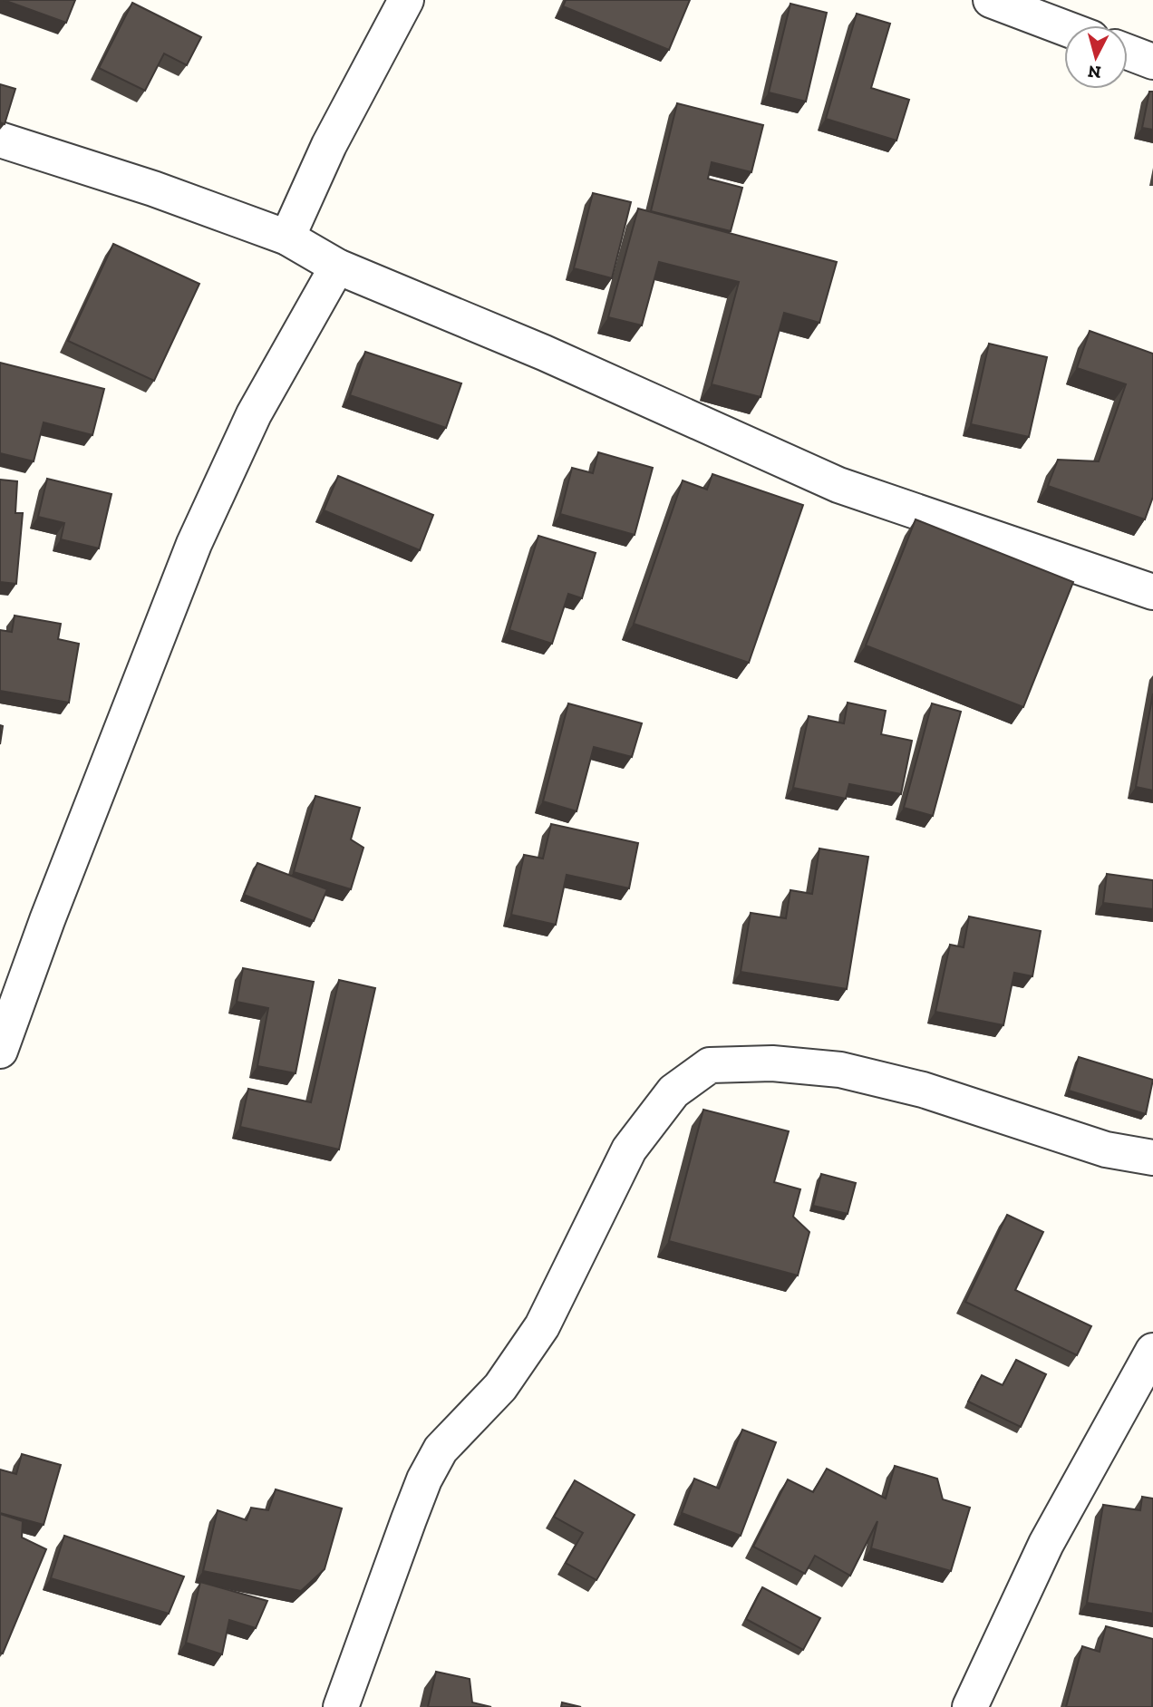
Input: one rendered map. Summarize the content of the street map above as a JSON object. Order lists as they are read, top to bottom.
{
  "north": "bottom"
}
